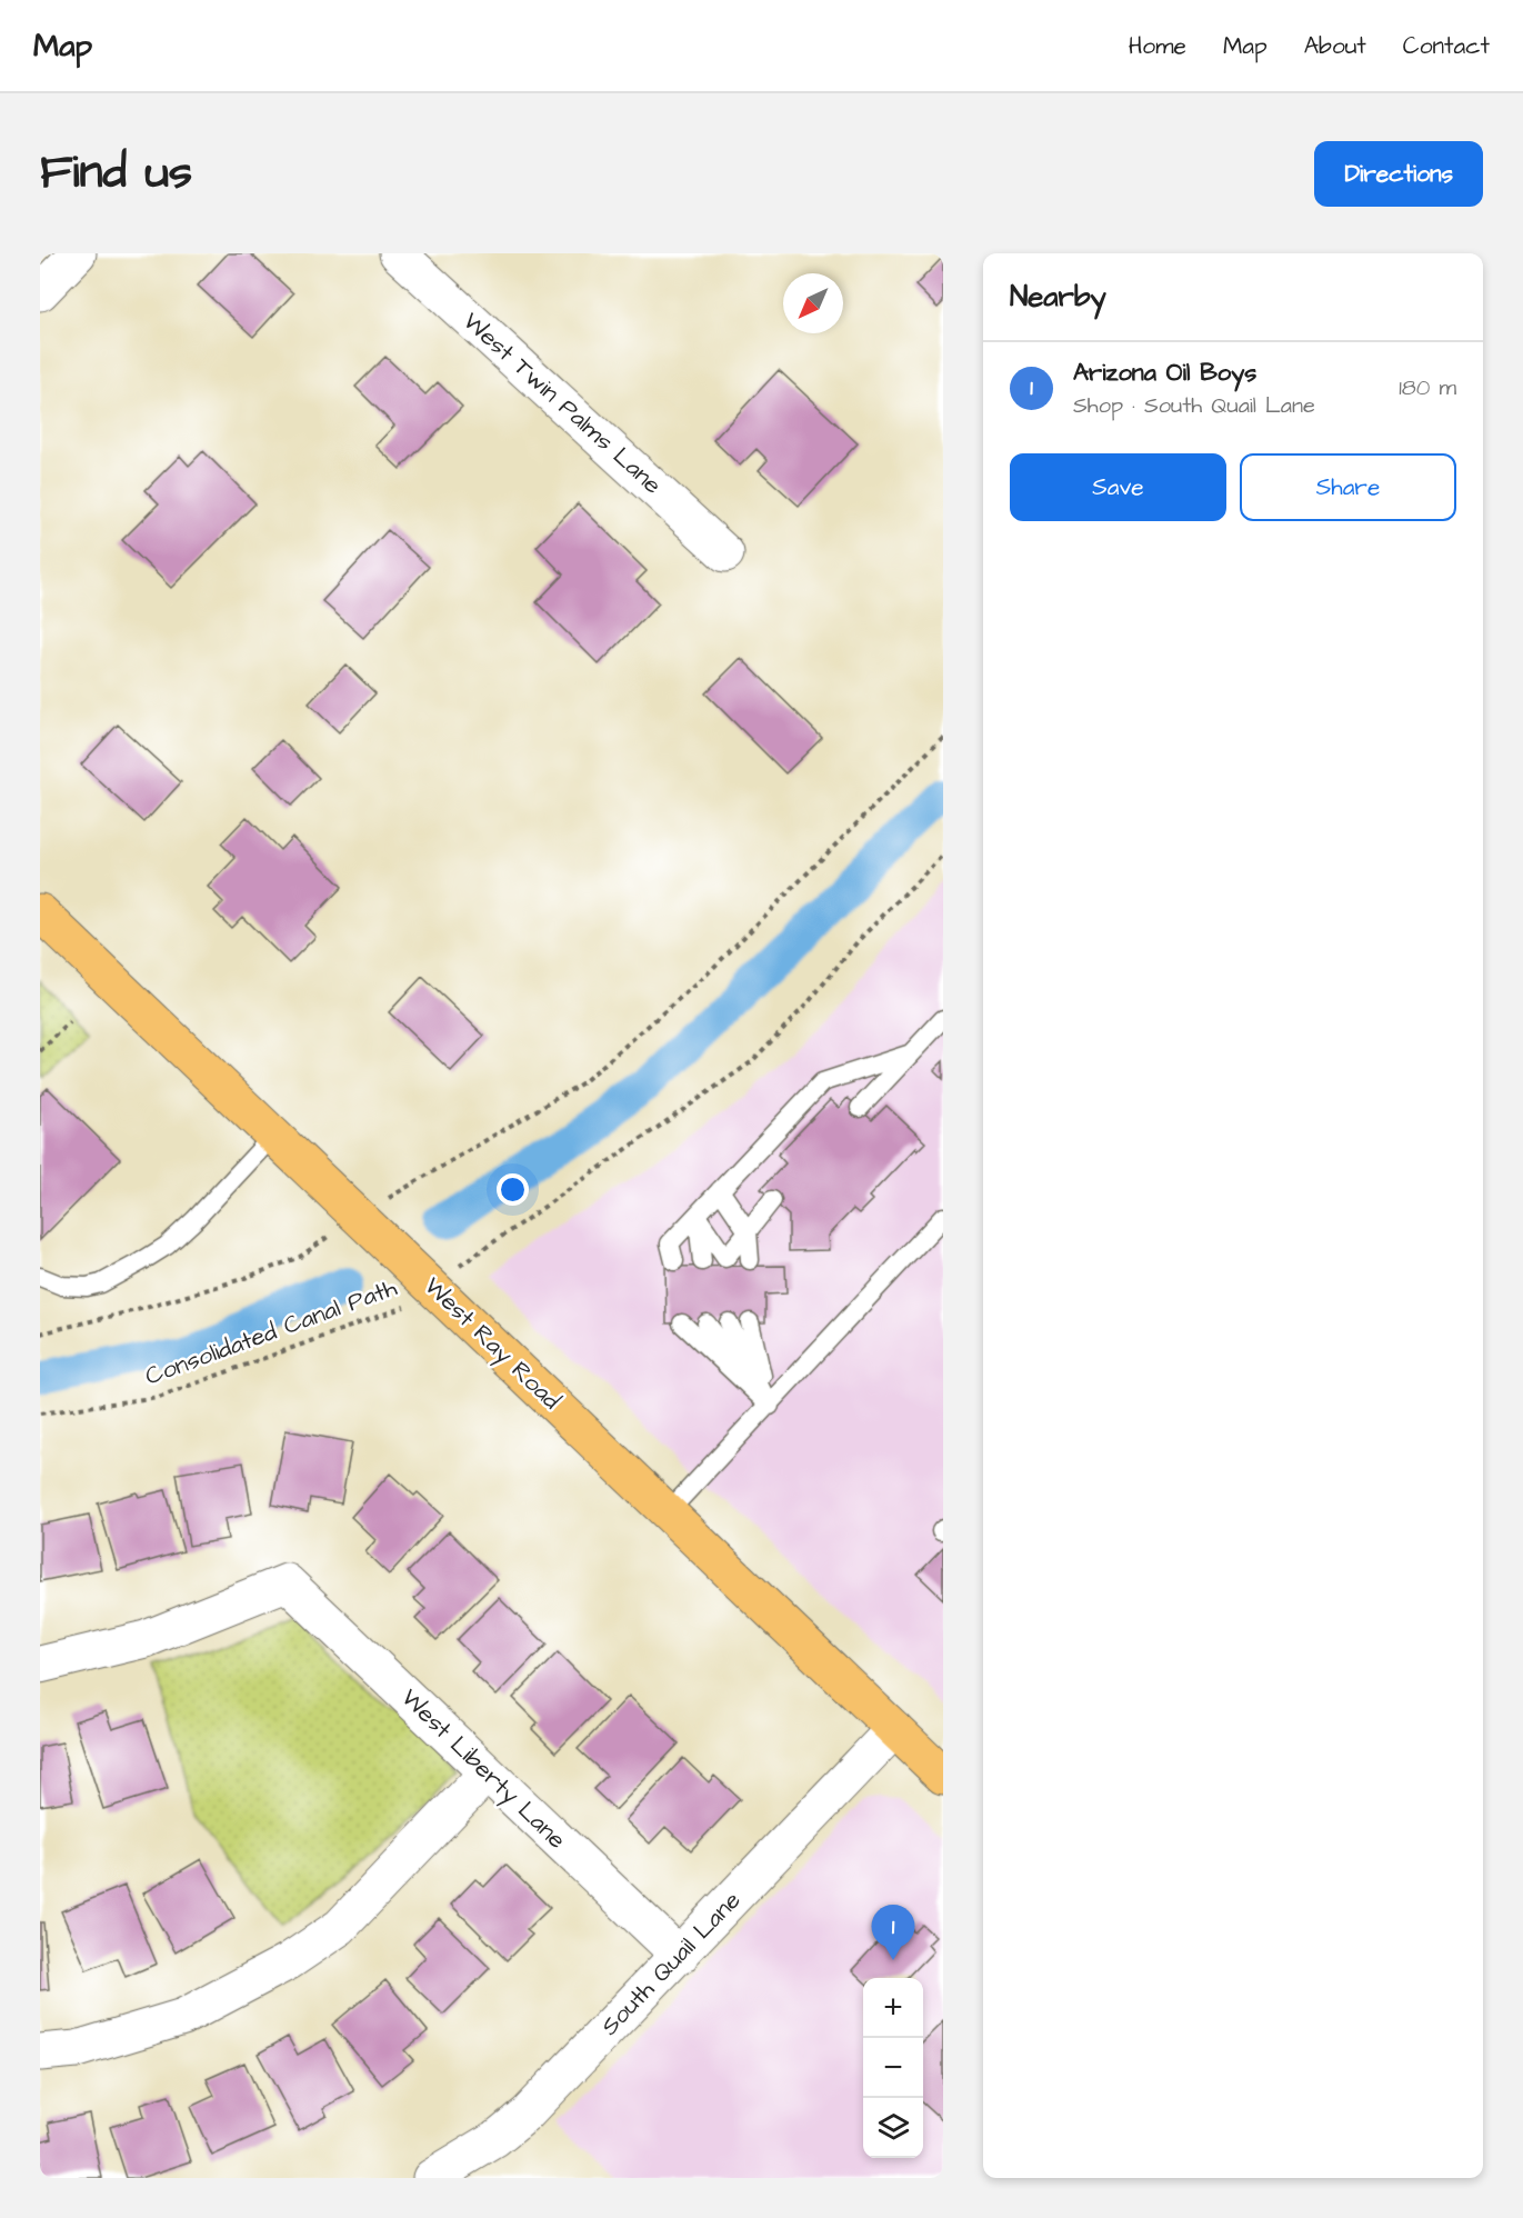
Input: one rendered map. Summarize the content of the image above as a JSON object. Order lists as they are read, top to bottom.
{
  "streets": {
    "main road": ["West Ray Road"],
    "street": ["West Twin Palms Lane", "West Liberty Lane", "South Quail Lane"],
    "path": ["Consolidated Canal Path"]
  },
  "crossings": [
    ["Consolidated Canal Path", "West Ray Road"],
    ["West Ray Road", "South Quail Lane"],
    ["West Liberty Lane", "South Quail Lane"]
  ],
  "north": "bottom left",
  "page": {
    "header": "Map",
    "nav": [
      "Home",
      "Map",
      "About",
      "Contact"
    ],
    "title": "Find us",
    "buttons": [
      "Directions",
      ["Save", "Share"]
    ],
    "heading": "Nearby",
    "list": [
      {
        "mark": "1",
        "name": "Arizona Oil Boys",
        "note": "Shop · South Quail Lane",
        "value": "180 m"
      }
    ],
    "pins": "1",
    "map_buttons": ["+", "−"]
  }
}
